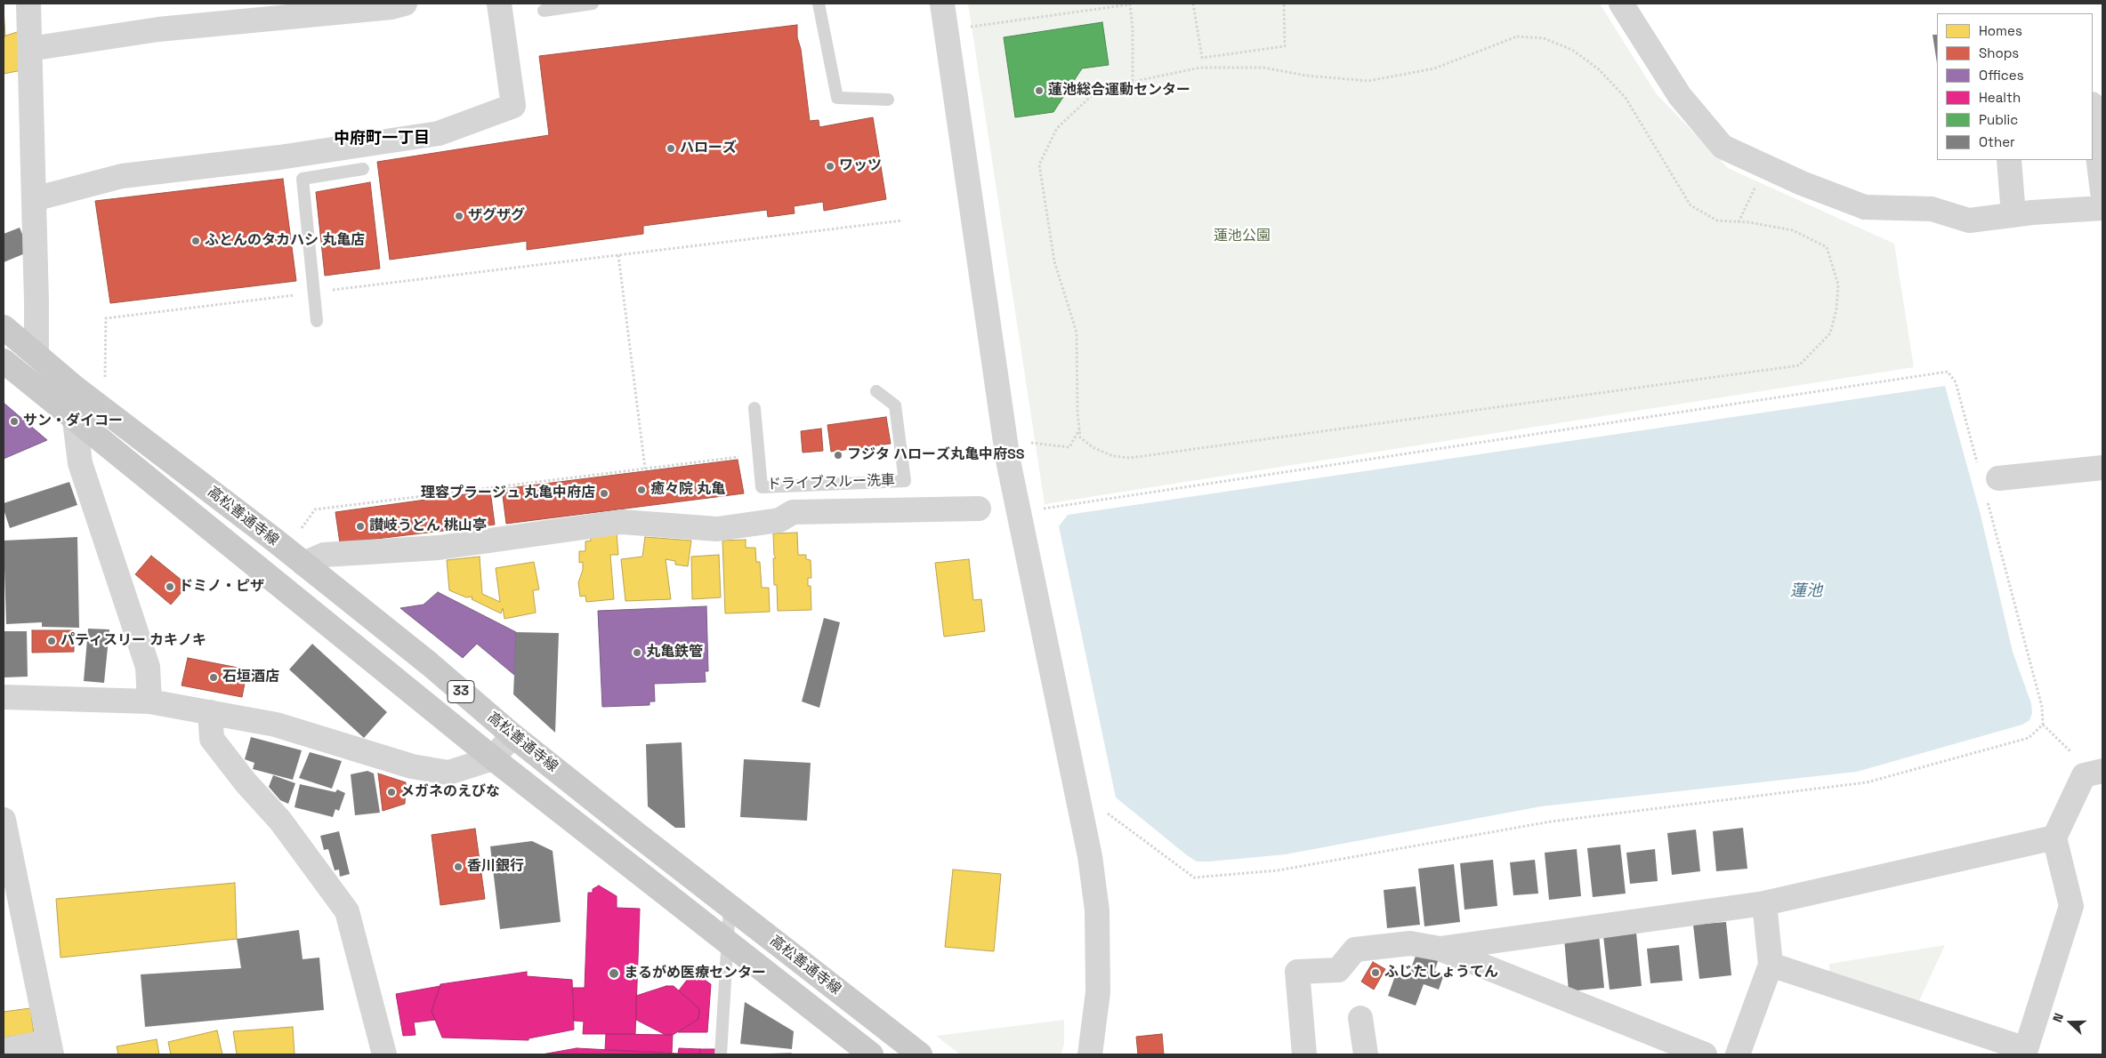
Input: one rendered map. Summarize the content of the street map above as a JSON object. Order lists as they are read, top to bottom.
{
  "streets": {
    "main road": ["高松善通寺線", "33"],
    "lane": ["ドライブスルー洗車"]
  },
  "districts": ["中府町一丁目"],
  "water": ["蓮池"],
  "parks": ["蓮池公園"],
  "places": [
    "蓮池総合運動センター",
    "ハローズ",
    "ワッツ",
    "ザグザグ",
    "ふとんのタカハシ 丸亀店",
    "サン・ダイコー",
    "フジタ ハローズ丸亀中府SS",
    "癒々院 丸亀",
    "理容プラージュ 丸亀中府店",
    "讃岐うどん 桃山亭",
    "ドミノ・ピザ",
    "パティスリー カキノキ",
    "丸亀鉄管",
    "石垣酒店",
    "メガネのえびな",
    "香川銀行",
    "ふじたしょうてん",
    "まるがめ医療センター"
  ],
  "legend": [
    "Homes",
    "Shops",
    "Offices",
    "Health",
    "Public",
    "Other"
  ],
  "north": "left"
}
